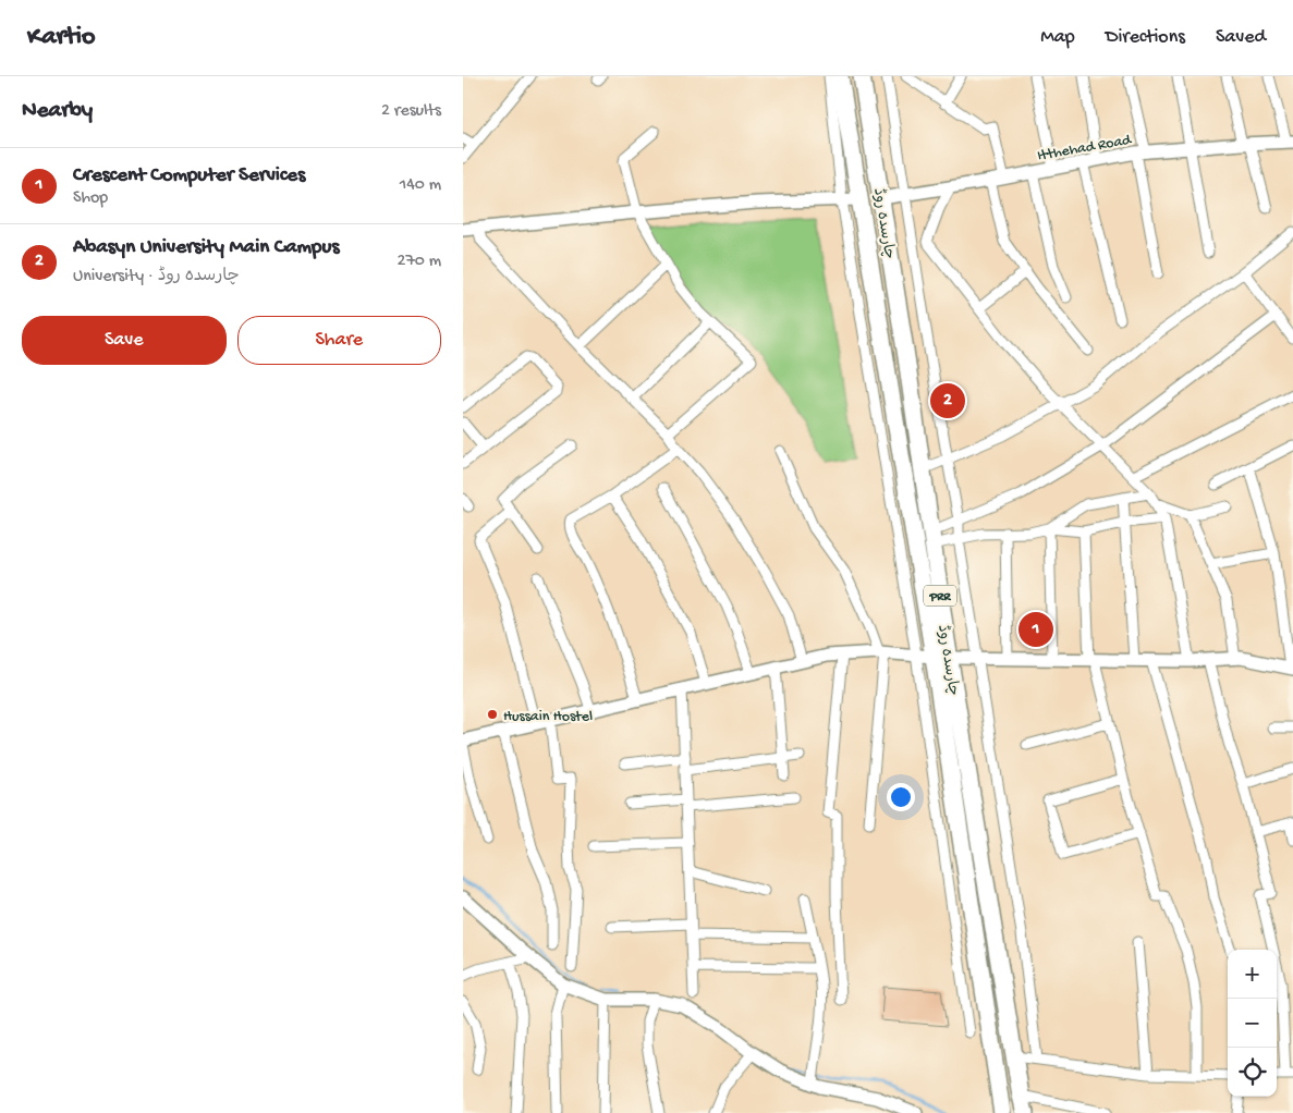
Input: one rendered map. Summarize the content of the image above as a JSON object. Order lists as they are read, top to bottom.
{
  "streets": {
    "highway": ["چارسدہ روڈ", "PRR"],
    "street": ["Itthehad Road"]
  },
  "crossings": [
    ["Itthehad Road", "چارسدہ روڈ"]
  ],
  "places": ["Hussain Hostel"],
  "page": {
    "header": "Kartio",
    "nav": ["Map", "Directions", "Saved"],
    "heading": ["Nearby", "2 results"],
    "list": [
      {
        "mark": "1",
        "name": "Crescent Computer Services",
        "note": "Shop",
        "value": "140 m"
      },
      {
        "mark": "2",
        "name": "Abasyn University Main Campus",
        "note": "University · چارسدہ روڈ",
        "value": "270 m"
      }
    ],
    "buttons": ["Save", "Share"],
    "pins": ["2", "1"],
    "map_buttons": ["+", "−"]
  }
}
